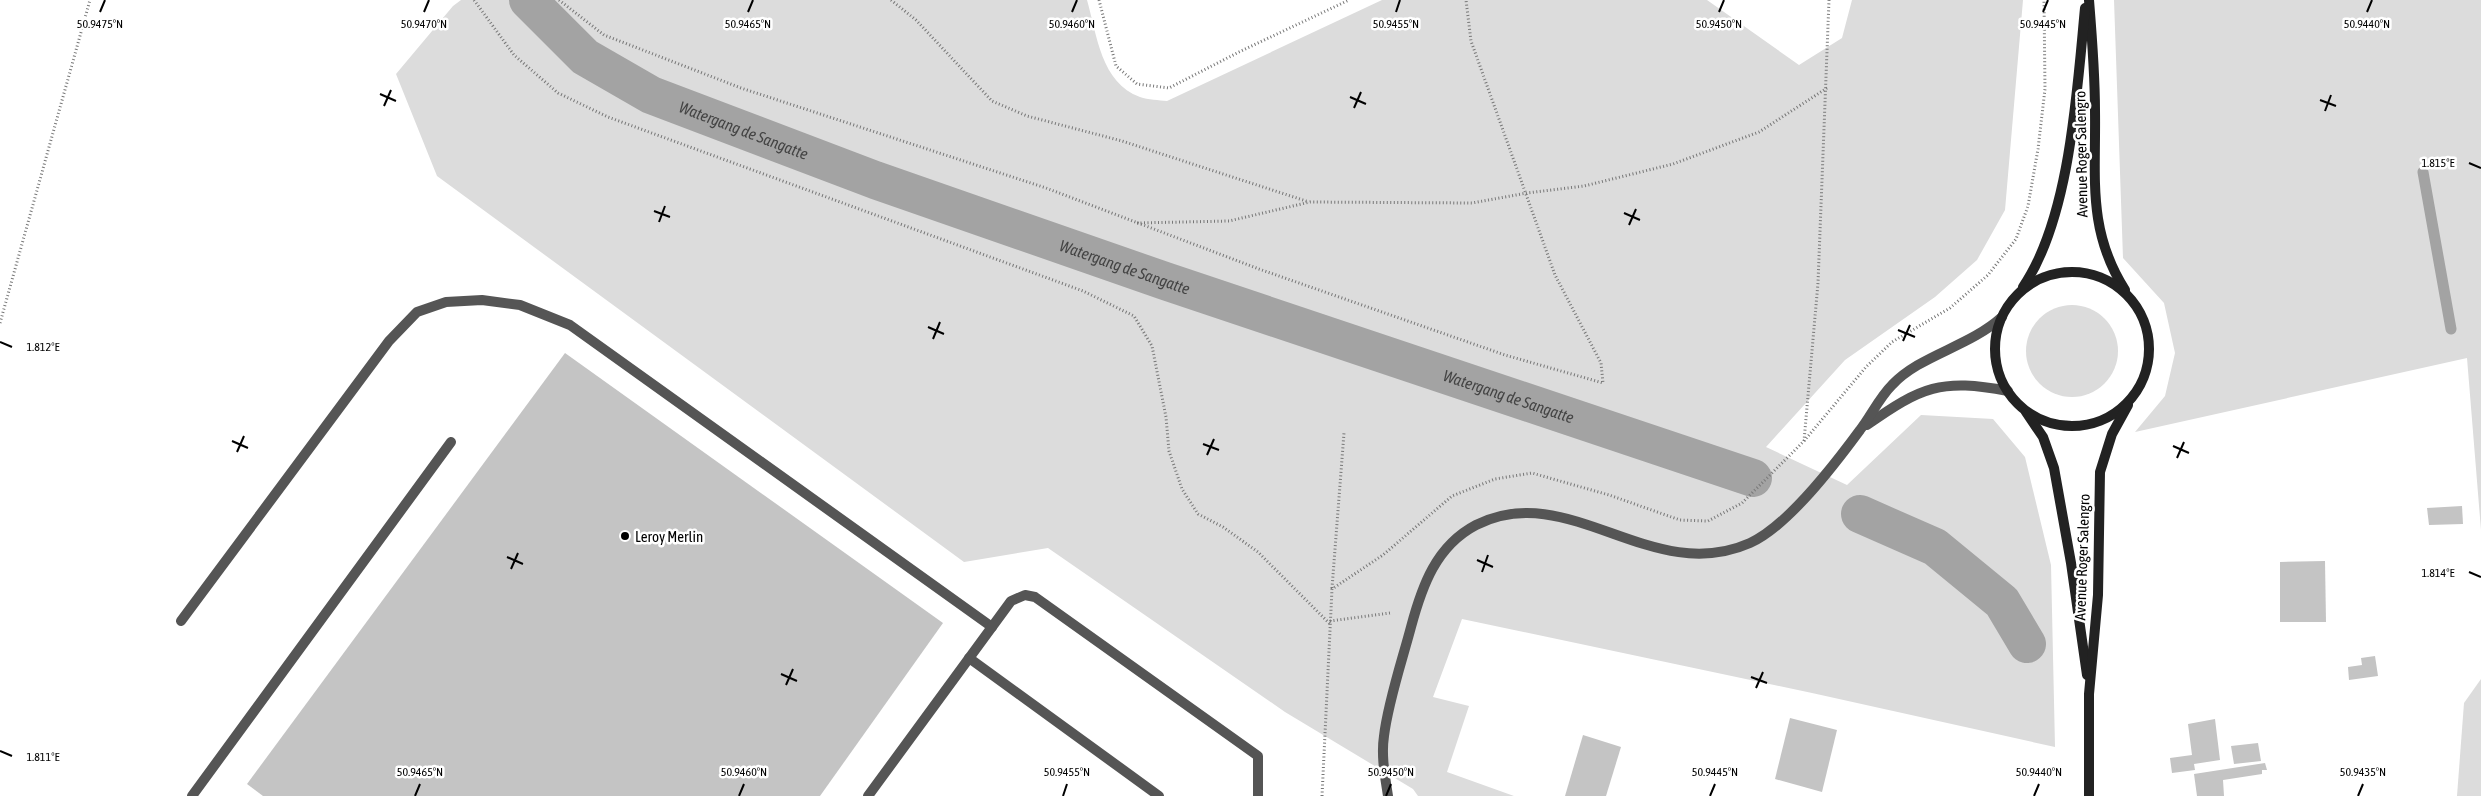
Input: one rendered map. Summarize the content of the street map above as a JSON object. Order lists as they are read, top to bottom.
{
  "streets": {
    "main road": ["Avenue Roger Salengro"]
  },
  "water": ["Watergang de Sangatte"],
  "places": ["Leroy Merlin"],
  "coordinates": [
    "50.9470°N",
    "50.9465°N",
    "50.9455°N",
    "50.9450°N",
    "50.9445°N",
    "50.9475°N",
    "50.9460°N",
    "50.9440°N",
    "1.815°E",
    "1.812°E",
    "1.814°E",
    "1.811°E",
    "50.9435°N"
  ]
}
